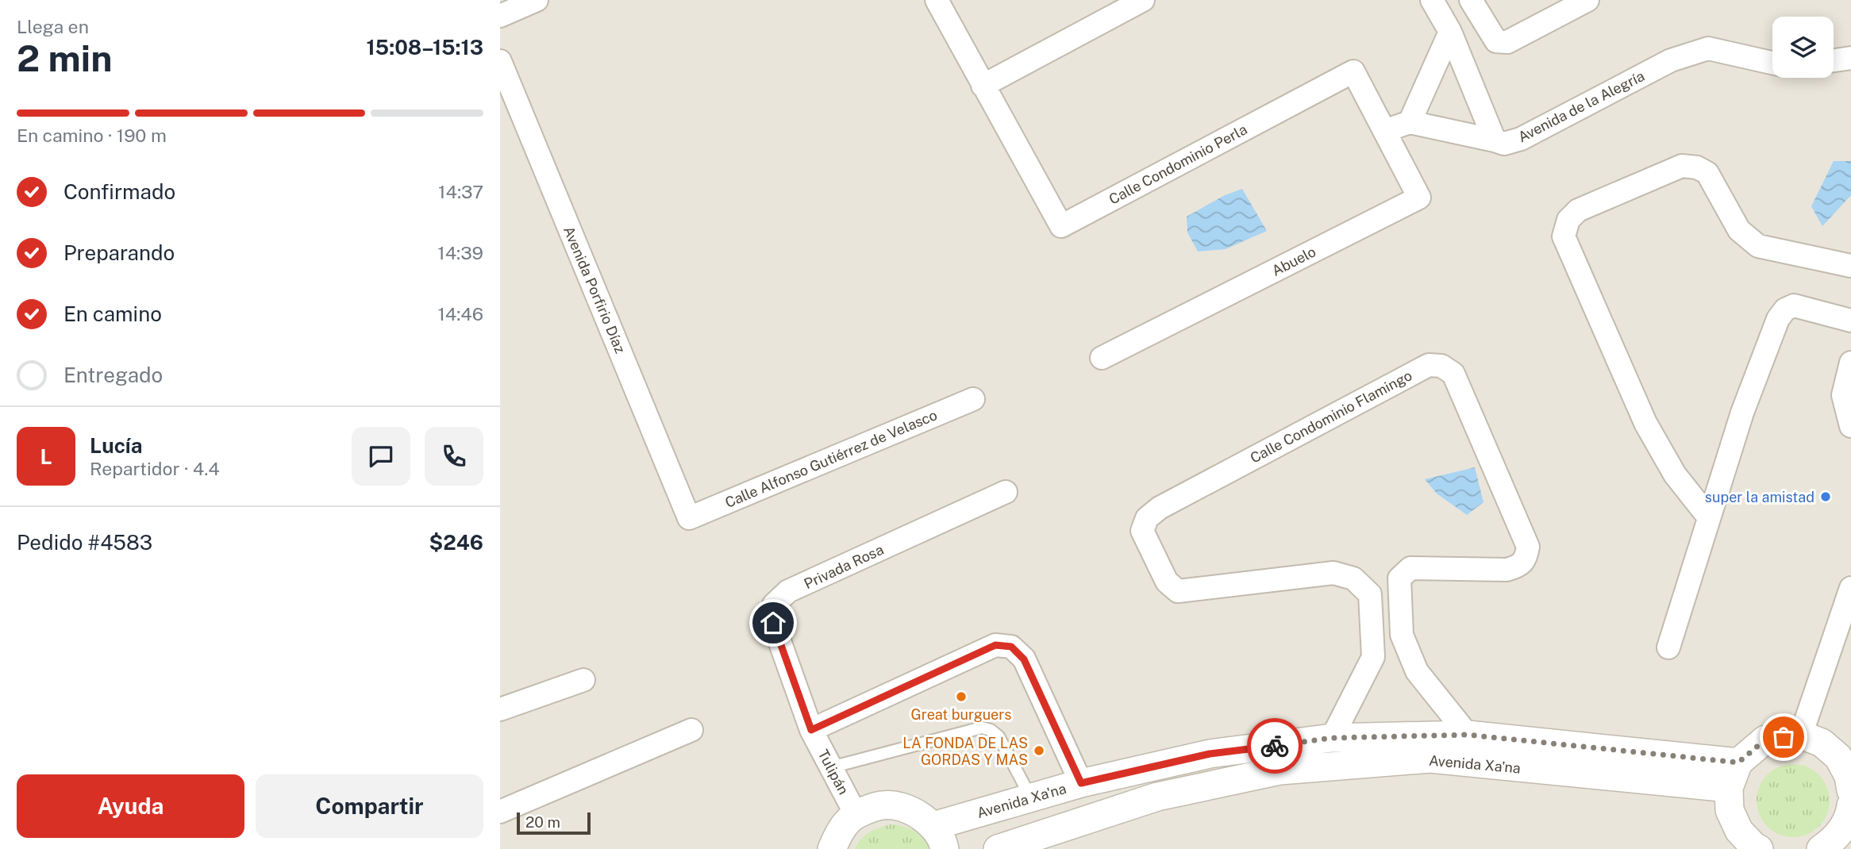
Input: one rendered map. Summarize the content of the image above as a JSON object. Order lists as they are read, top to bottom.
{
  "streets": {
    "street": [
      "Avenida de la Alegría",
      "Calle Condominio Perla",
      "Abuelo",
      "Avenida Porfirio Díaz",
      "Calle Condominio Flamingo",
      "Calle Alfonso Gutiérrez de Velasco",
      "Privada Rosa",
      "Avenida Xa'na",
      "Tulipán"
    ]
  },
  "crossings": [
    ["Calle Condominio Perla", "Abuelo"],
    ["Avenida Porfirio Díaz", "Calle Alfonso Gutiérrez de Velasco"],
    ["Privada Rosa", "Tulipán"],
    ["Avenida Xa'na", "Tulipán"]
  ],
  "places": ["super la amistad", "Great burguers", "LA FONDA DE LAS GORDAS Y MAS"],
  "scale_bar": "20 m",
  "page": {
    "heading": ["2 min", "Llega en", "15:08–15:13"],
    "panel": [
      "Lucía",
      "Repartidor · 4.4",
      "Pedido #4583",
      "$246"
    ],
    "bar": "En camino · 190 m",
    "list": [
      ["Confirmado", "14:37"],
      ["Preparando", "14:39"],
      ["En camino", "14:46"],
      "Entregado"
    ],
    "round": "L",
    "buttons": ["Ayuda", "Compartir"],
    "scale": "20 m"
  }
}
